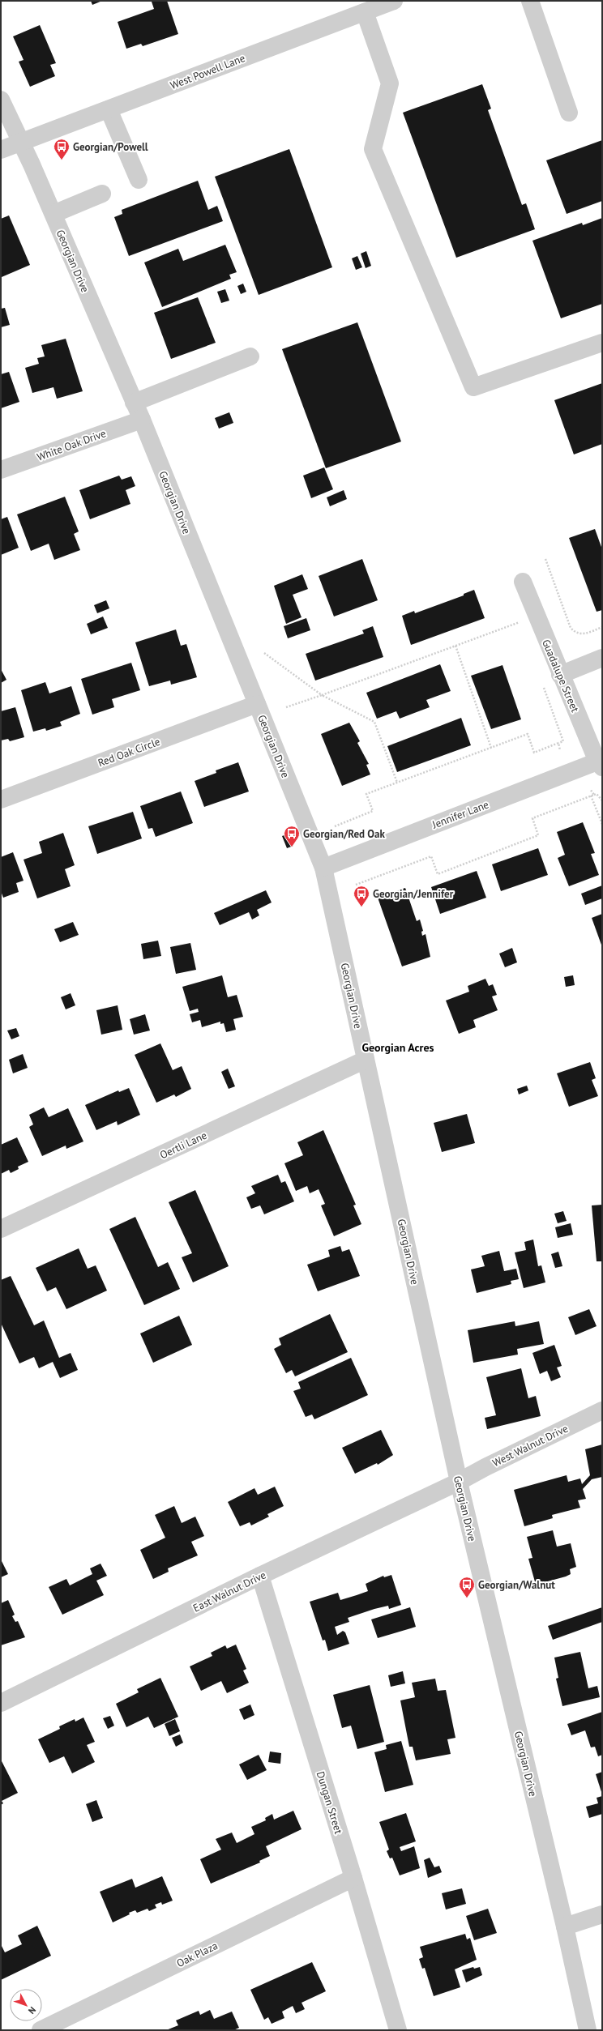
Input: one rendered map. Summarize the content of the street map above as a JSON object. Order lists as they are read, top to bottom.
{
  "streets": {
    "street": [
      "West Powell Lane",
      "Georgian Drive",
      "White Oak Drive",
      "Guadalupe Street",
      "Red Oak Circle",
      "Jennifer Lane",
      "Oertli Lane",
      "West Walnut Drive",
      "East Walnut Drive",
      "Dungan Street",
      "Oak Plaza"
    ]
  },
  "crossings": [
    ["West Powell Lane", "Georgian Drive"],
    ["Georgian Drive", "White Oak Drive"],
    ["Georgian Drive", "Red Oak Circle"],
    ["Georgian Drive", "Jennifer Lane"],
    ["Georgian Drive", "Oertli Lane"],
    ["Georgian Drive", "West Walnut Drive"],
    ["Georgian Drive", "East Walnut Drive"],
    ["Guadalupe Street", "Jennifer Lane"],
    ["West Walnut Drive", "East Walnut Drive"],
    ["East Walnut Drive", "Dungan Street"],
    ["Dungan Street", "Oak Plaza"]
  ],
  "districts": ["Georgian Acres"],
  "places": {
    "bus stop": [
      "Georgian/Powell",
      "Georgian/Red Oak",
      "Georgian/Jennifer",
      "Georgian/Walnut"
    ]
  },
  "north": "bottom right"
}
